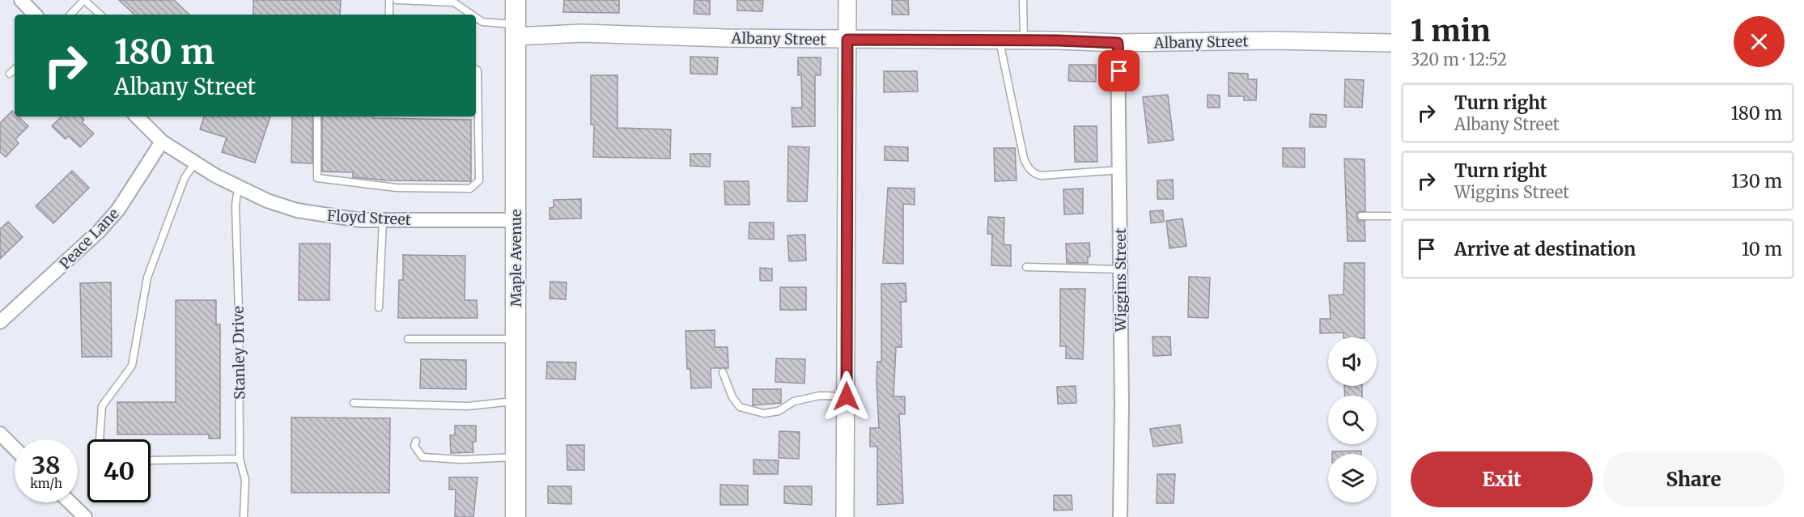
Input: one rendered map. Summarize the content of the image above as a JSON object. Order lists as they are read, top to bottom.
{
  "streets": {
    "main road": ["Maple Avenue"],
    "street": [
      "Albany Street",
      "Floyd Street",
      "Peace Lane",
      "Wiggins Street"
    ],
    "lane": ["Stanley Drive"]
  },
  "crossings": [
    ["Albany Street", "Maple Avenue"],
    ["Albany Street", "Wiggins Street"],
    ["Floyd Street", "Peace Lane"],
    ["Floyd Street", "Maple Avenue"],
    ["Floyd Street", "Stanley Drive"]
  ],
  "page": {
    "heading": ["1 min", "320 m · 12:52"],
    "turn": ["180 m", "Albany Street"],
    "list": [
      {
        "name": "Turn right",
        "note": "Albany Street",
        "value": "180 m"
      },
      {
        "name": "Turn right",
        "note": "Wiggins Street",
        "value": "130 m"
      },
      {
        "name": "Arrive at destination",
        "value": "10 m"
      }
    ],
    "speed": "38 km/h",
    "limit": "40",
    "buttons": ["Exit", "Share"]
  }
}
